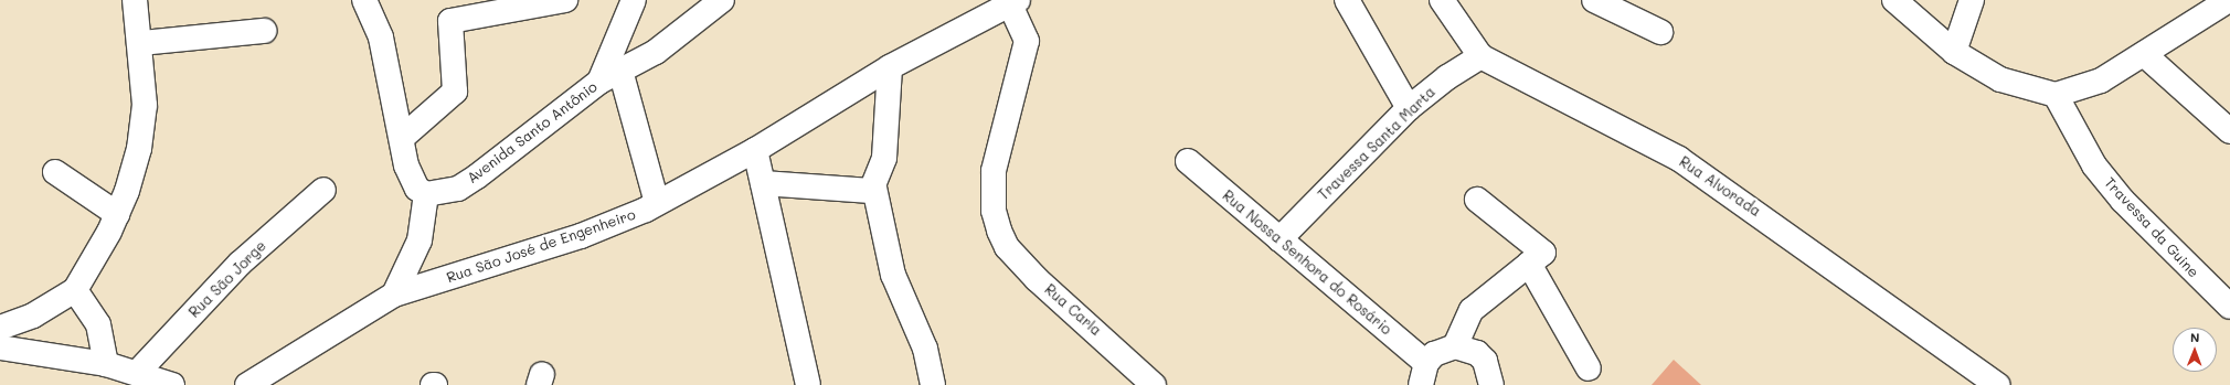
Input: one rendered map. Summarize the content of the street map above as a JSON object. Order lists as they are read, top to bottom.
{
  "streets": {
    "street": [
      "Avenida Santo Antônio",
      "Travessa Santa Marta",
      "Rua Alvorada",
      "Travessa da Guine",
      "Rua São José de Engenheiro",
      "Rua Nossa Senhora do Rosário",
      "Rua São Jorge",
      "Rua Carla"
    ]
  },
  "crossings": [
    ["Travessa Santa Marta", "Rua Alvorada"],
    ["Travessa Santa Marta", "Rua Nossa Senhora do Rosário"],
    ["Rua São José de Engenheiro", "Rua Carla"]
  ],
  "north": "top"
}
